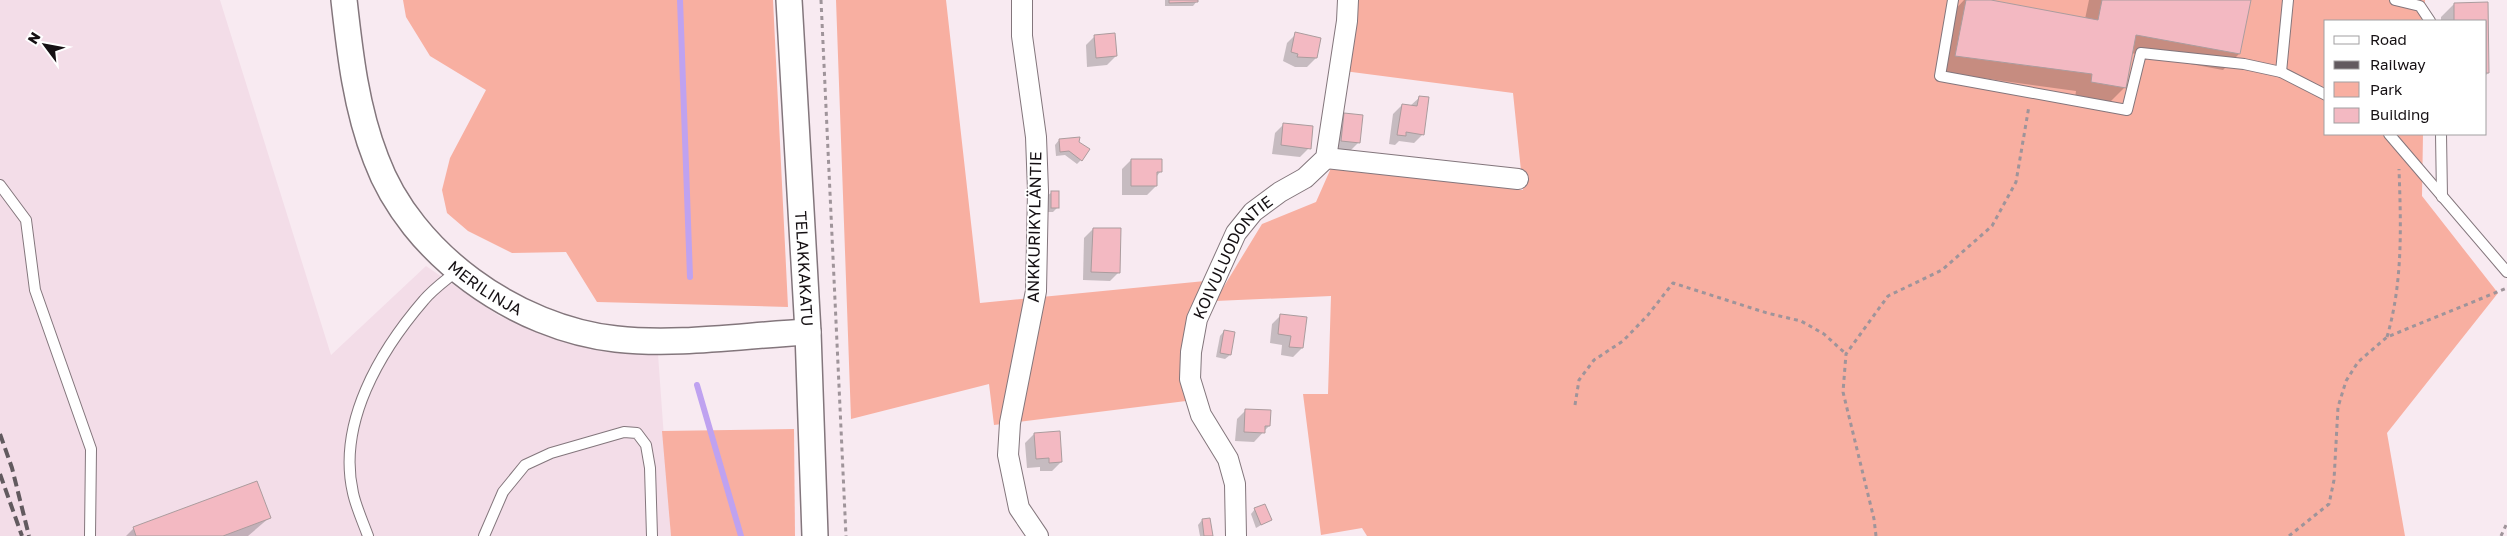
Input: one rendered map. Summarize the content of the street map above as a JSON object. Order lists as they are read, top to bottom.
{
  "streets": {
    "street": [
      "ANKKURIKYLÄNTIE",
      "KOIVULUODONTIE",
      "TELAKKAKATU",
      "MERILINJA"
    ]
  },
  "crossings": [
    ["TELAKKAKATU", "MERILINJA"]
  ],
  "legend": [
    "Road",
    "Railway",
    "Park",
    "Building"
  ],
  "north": "top left"
}
